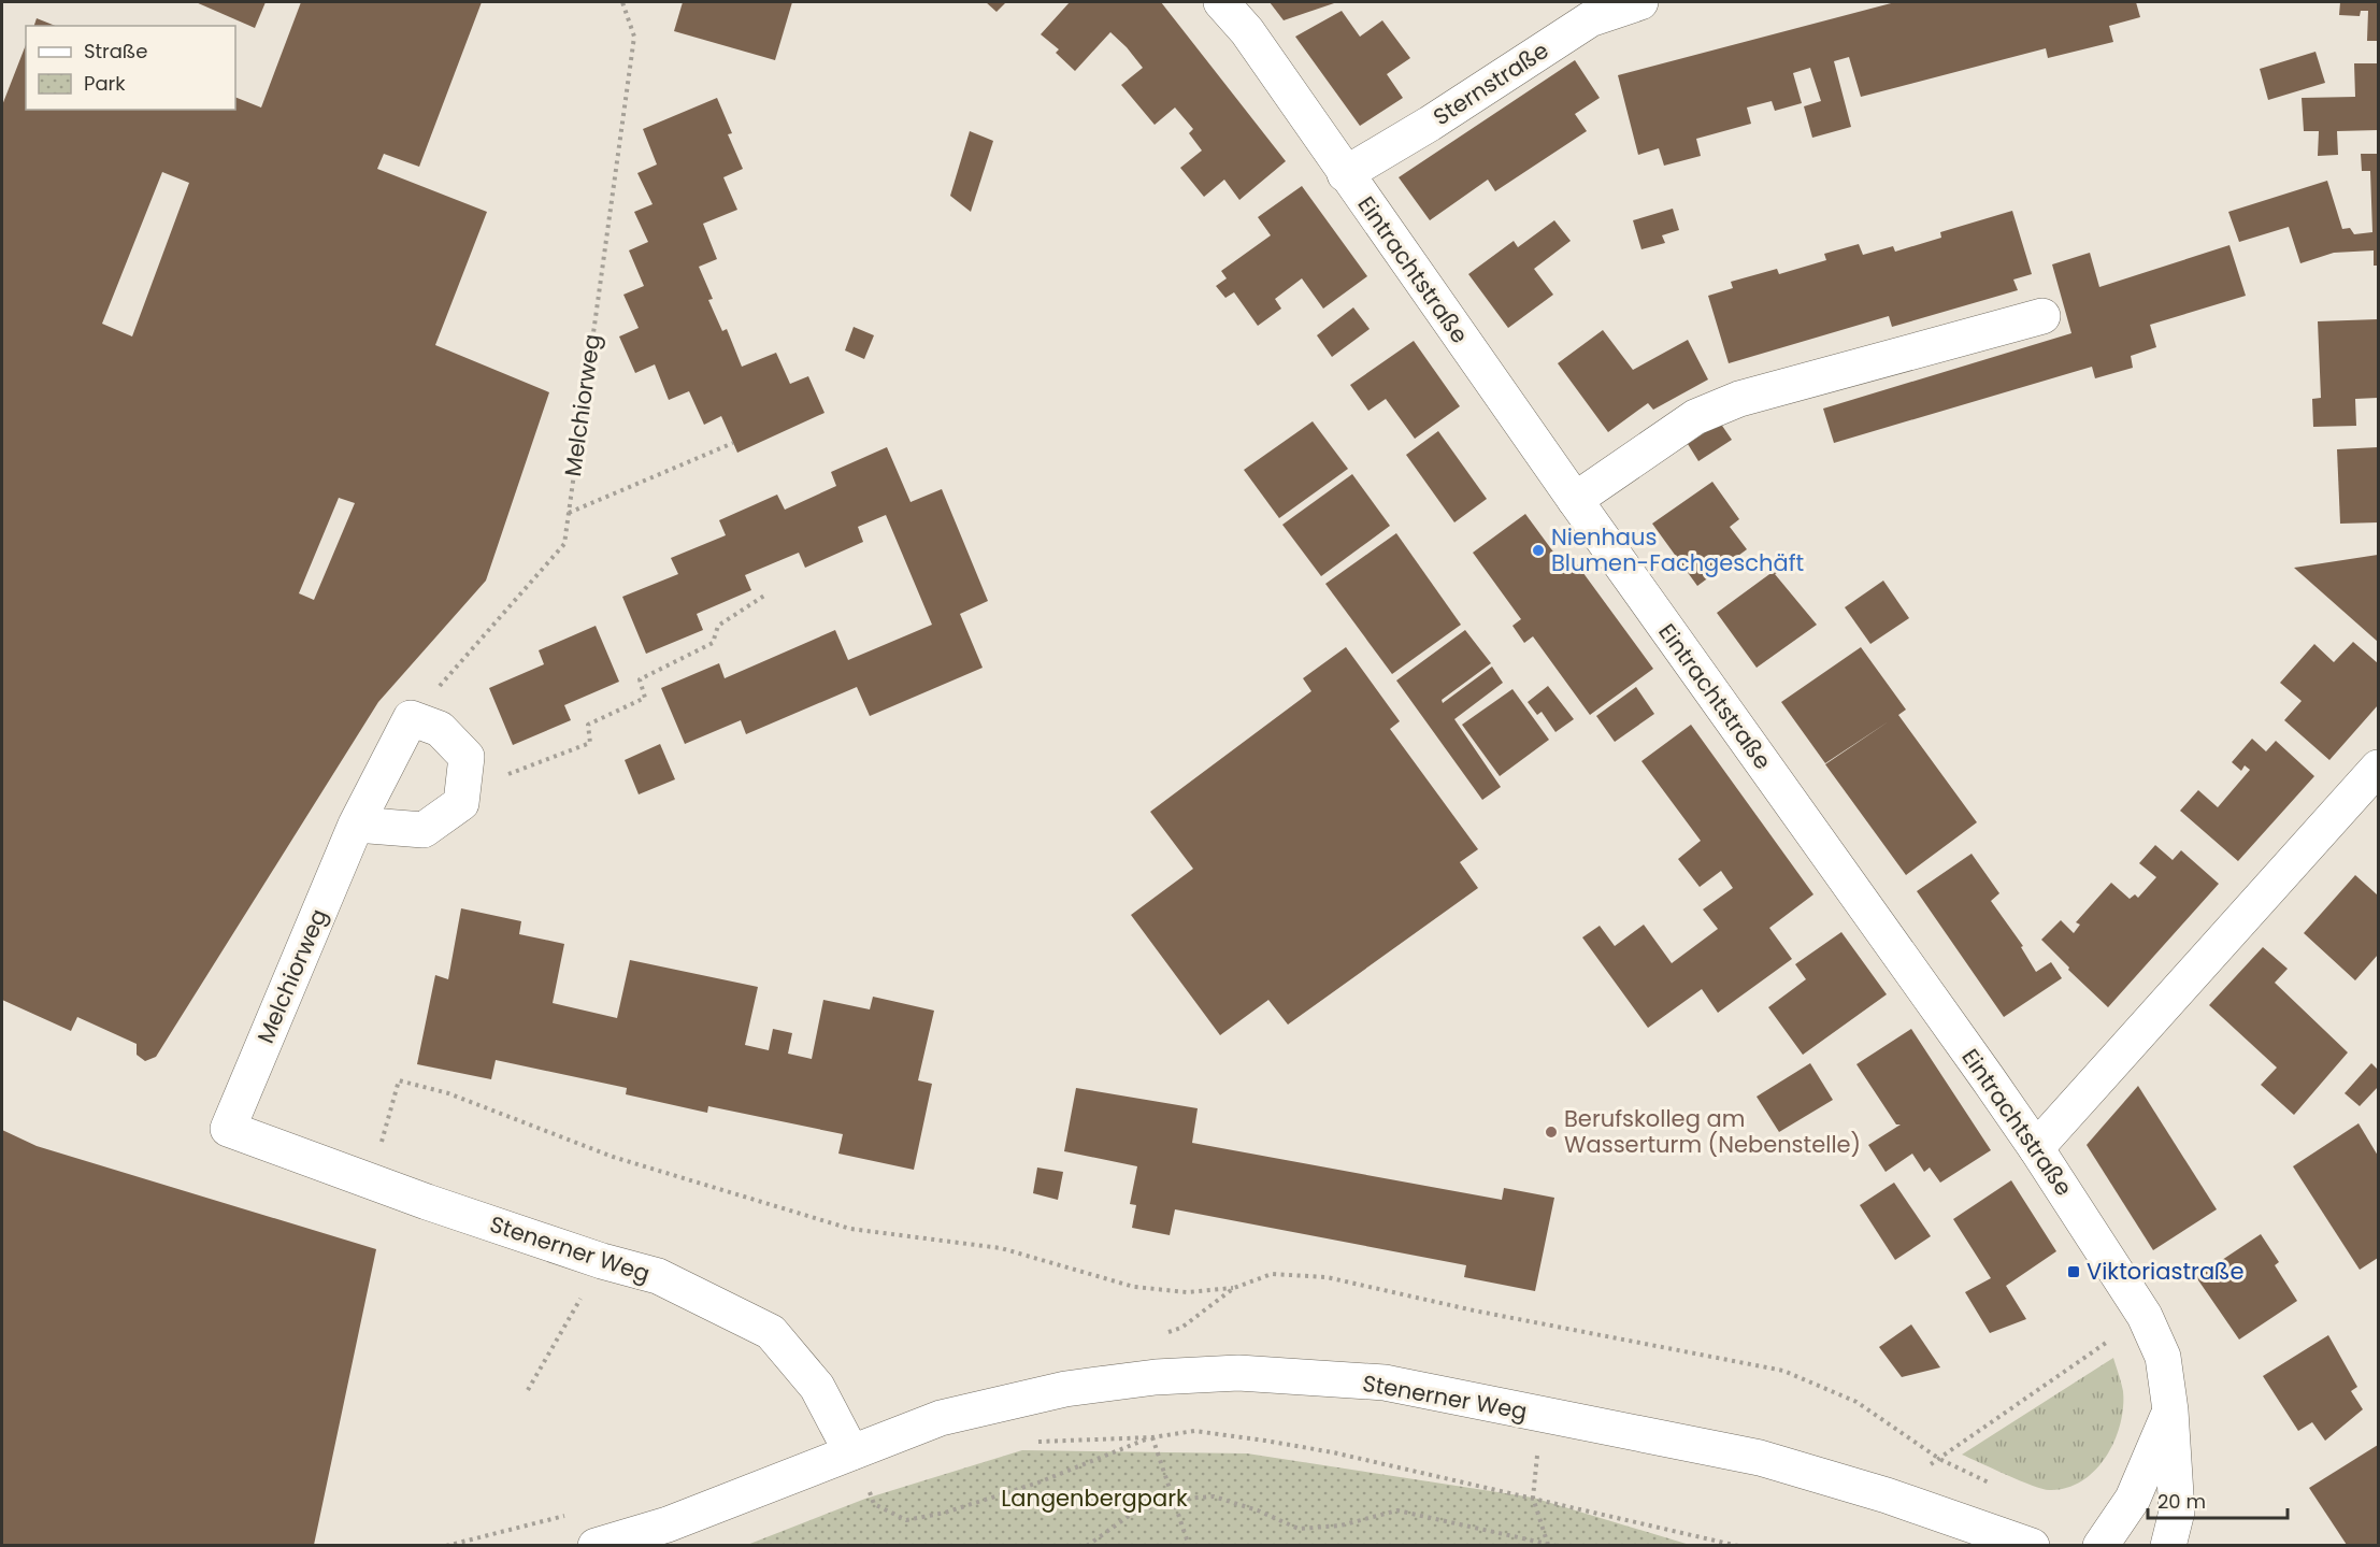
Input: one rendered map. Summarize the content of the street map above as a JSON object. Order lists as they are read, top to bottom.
{
  "streets": {
    "street": [
      "Sternstraße",
      "Eintrachtstraße",
      "Melchiorweg",
      "Stenerner Weg"
    ]
  },
  "crossings": [
    ["Sternstraße", "Eintrachtstraße"],
    ["Melchiorweg", "Stenerner Weg"]
  ],
  "parks": ["Langenbergpark"],
  "places": {
    "other": ["Nienhaus Blumen-Fachgeschäft", "Berufskolleg am Wasserturm (Nebenstelle)"],
    "transit": ["Viktoriastraße"]
  },
  "legend": ["Straße", "Park"],
  "scale_bar": "20 m"
}
